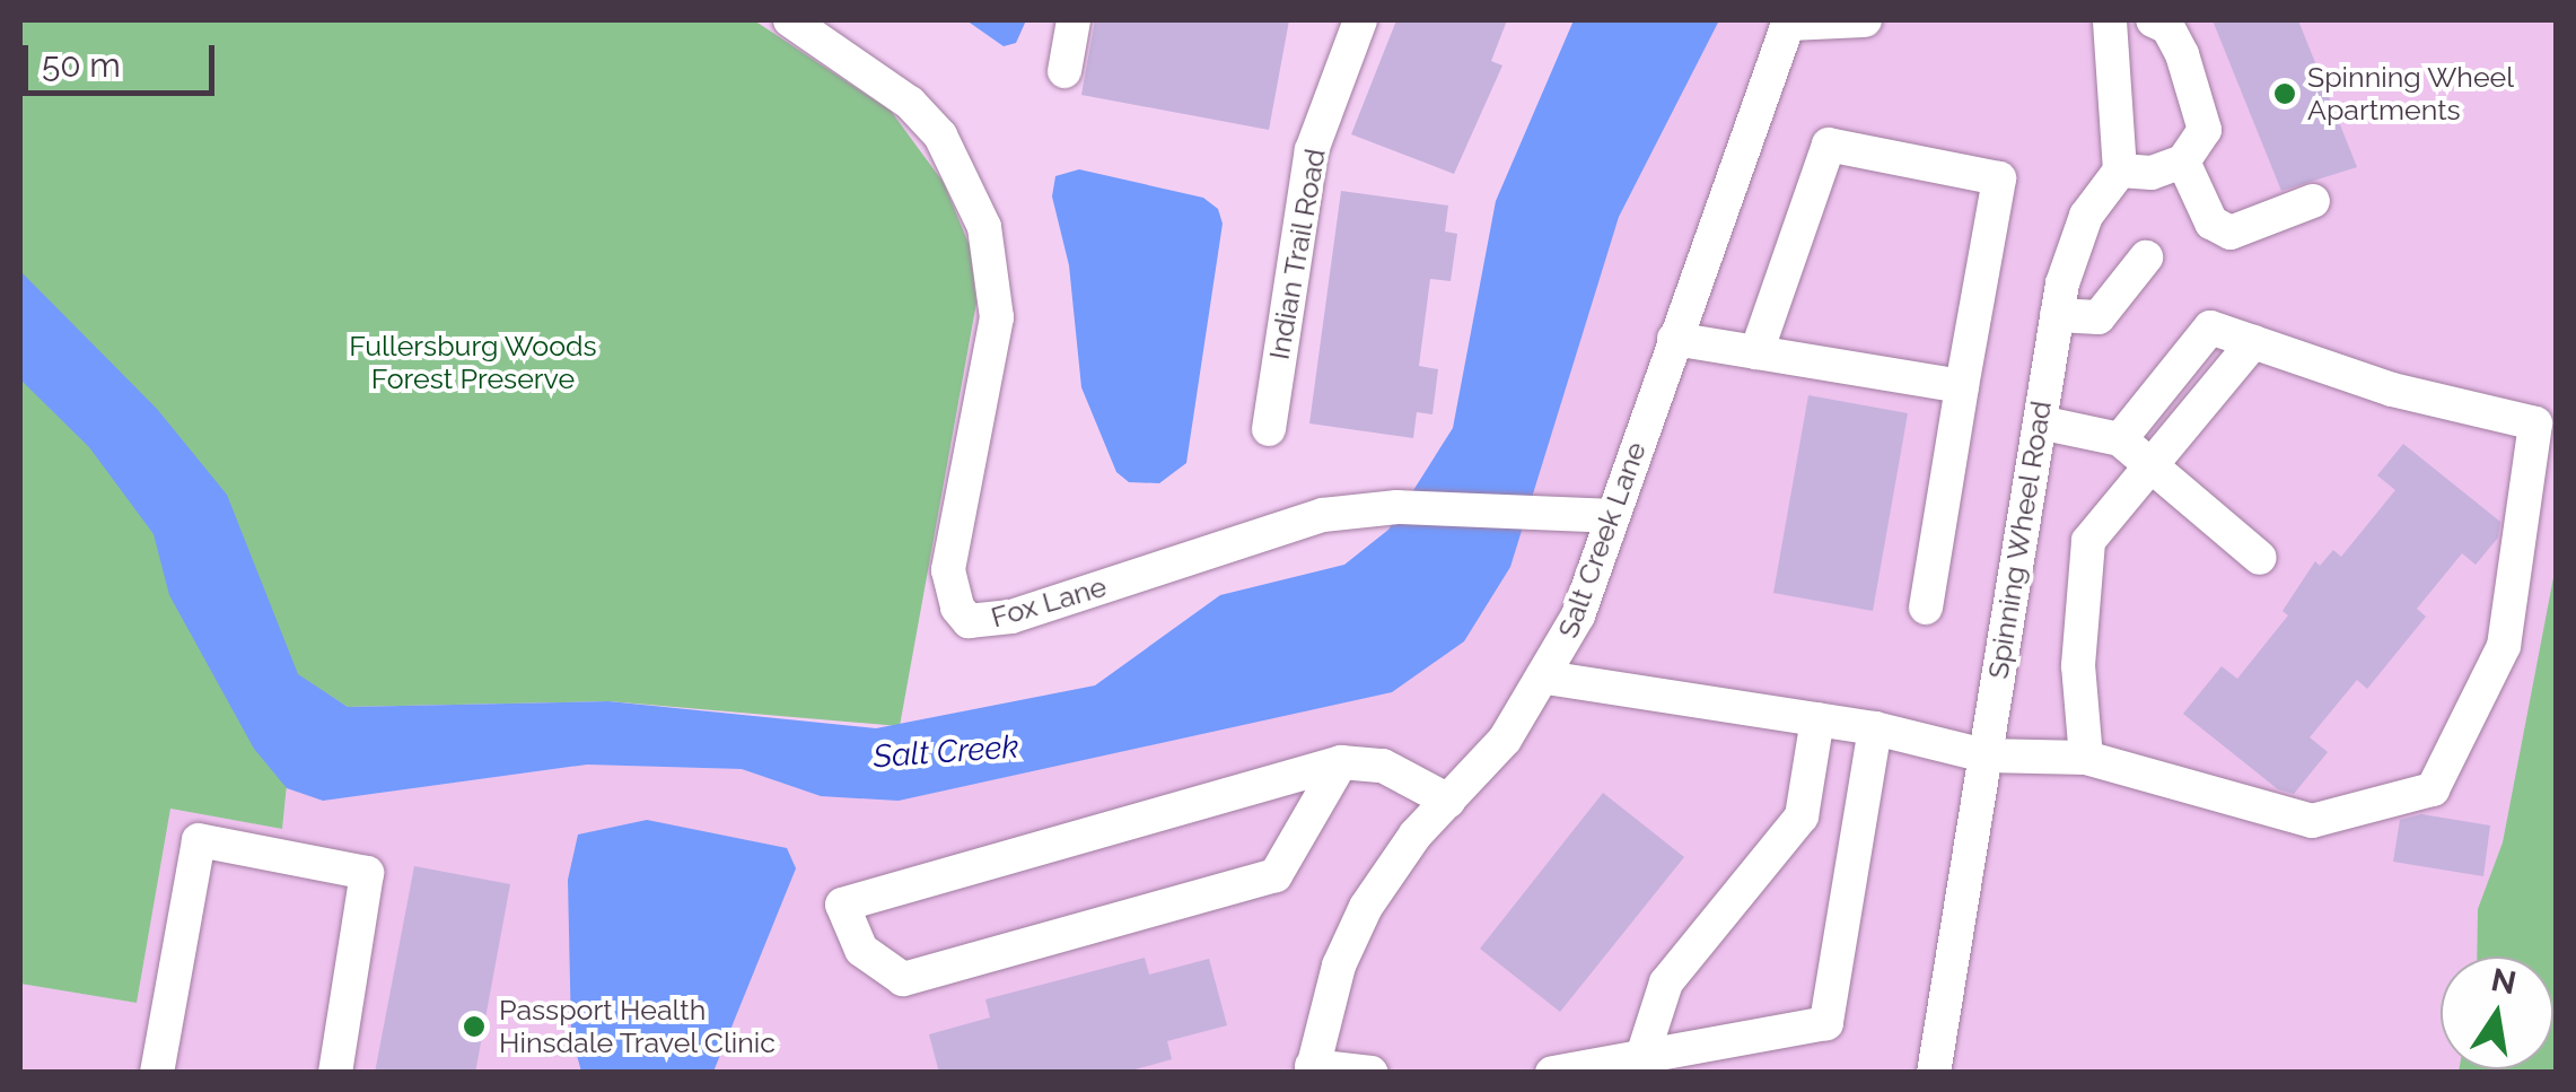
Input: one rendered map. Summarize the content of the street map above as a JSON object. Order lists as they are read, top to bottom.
{
  "streets": {
    "street": [
      "Indian Trail Road",
      "Salt Creek Lane",
      "Spinning Wheel Road",
      "Fox Lane"
    ]
  },
  "crossings": [
    ["Salt Creek Lane", "Fox Lane"]
  ],
  "water": ["Salt Creek"],
  "parks": ["Fullersburg Woods Forest Preserve"],
  "places": ["Spinning Wheel Apartments", "Passport Health Hinsdale Travel Clinic"],
  "scale_bar": "50 m",
  "north": "top"
}
